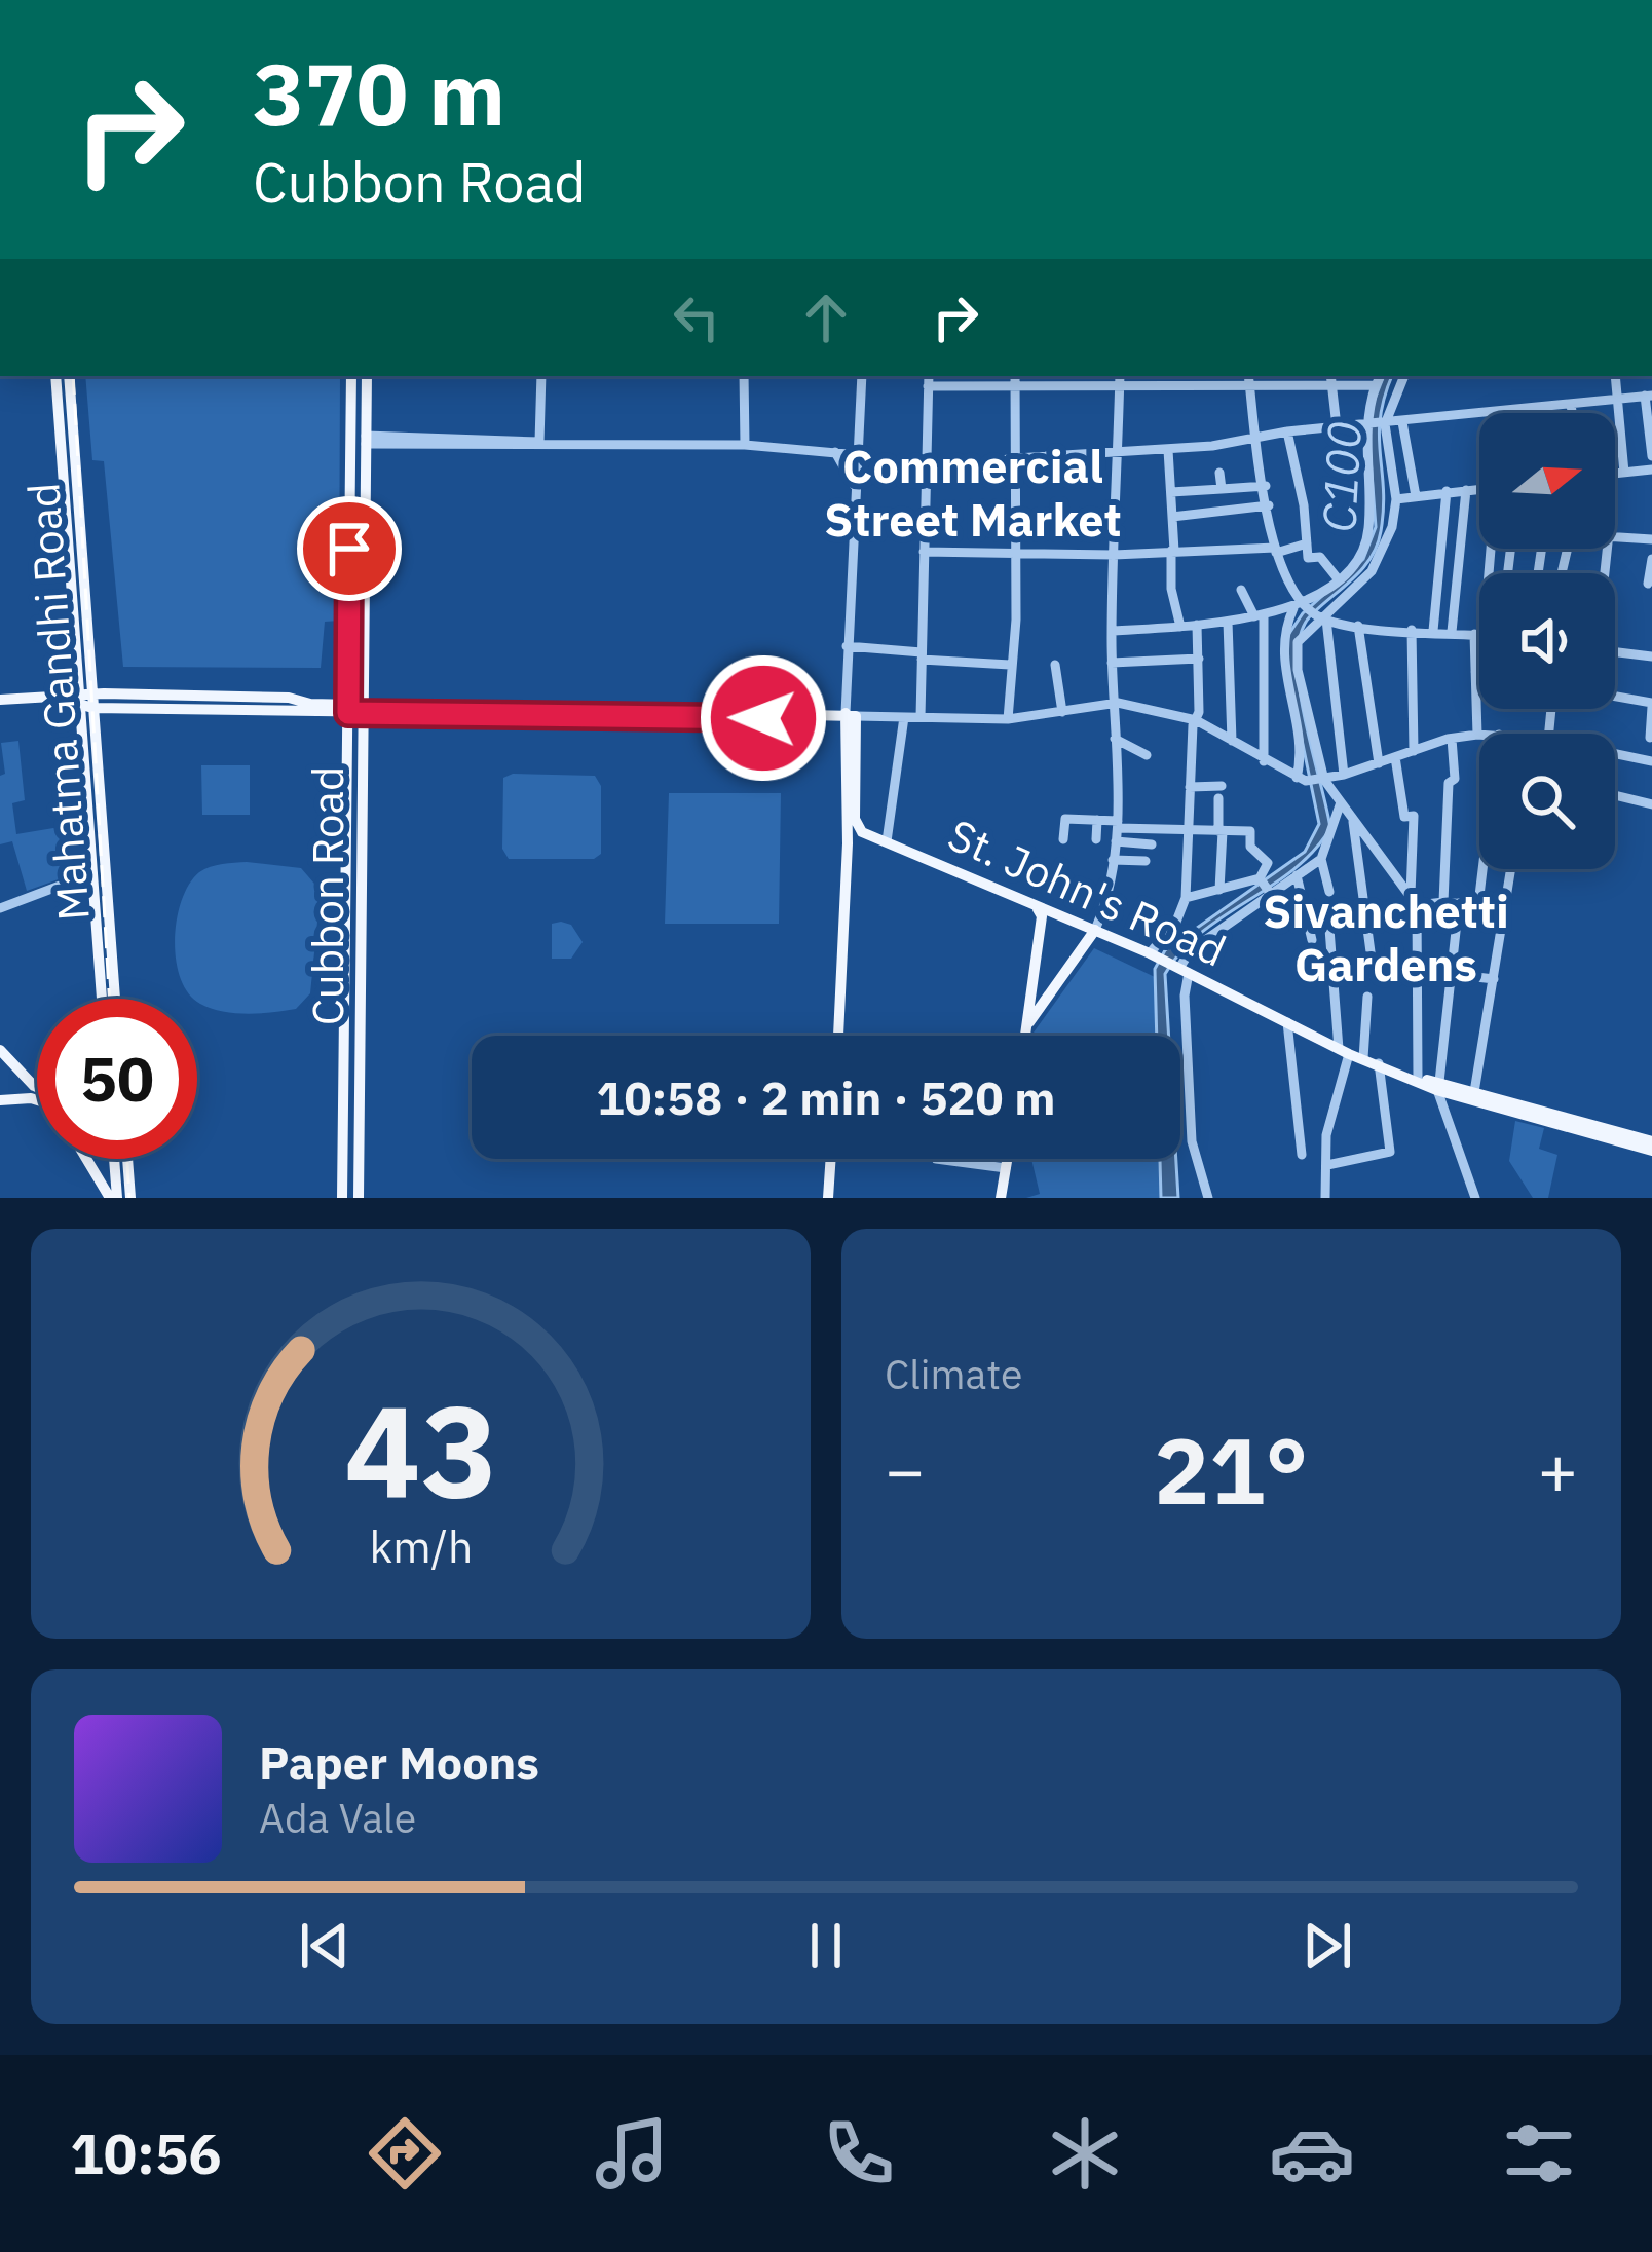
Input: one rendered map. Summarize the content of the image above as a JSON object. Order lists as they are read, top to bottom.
{
  "streets": {
    "main road": ["Mahatma Gandhi Road", "St. John's Road", "Cubbon Road"]
  },
  "districts": ["Commercial Street Market", "Sivanchetti Gardens"],
  "water": ["C100"],
  "north": "right",
  "page": {
    "turn": ["370 m", "Cubbon Road"],
    "limit": "50",
    "trip": "10:58 · 2 min · 520 m",
    "tile": "Climate",
    "heat": ["−", "21°", "+"],
    "song": ["Paper Moons", "Ada Vale"],
    "tabs": "10:56",
    "gauge": ["43", "km/h"]
  }
}
